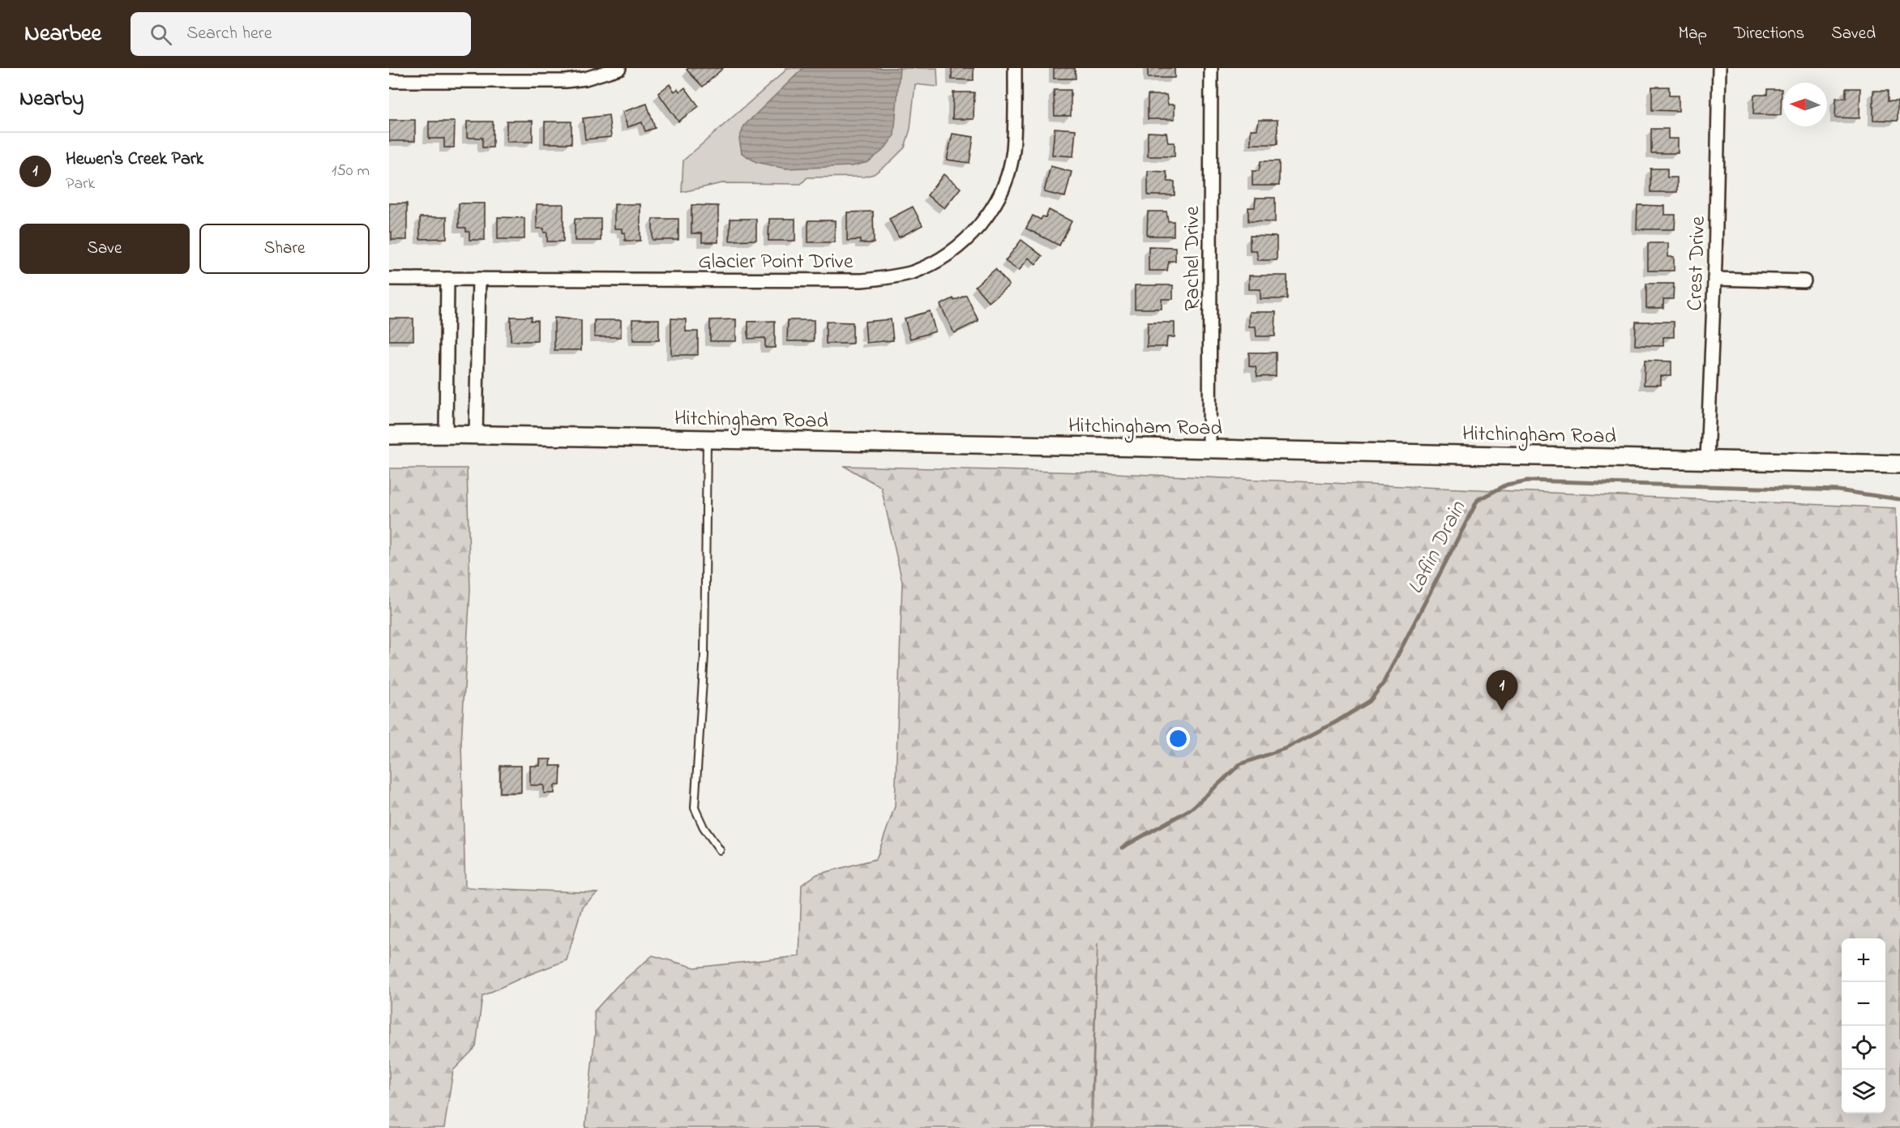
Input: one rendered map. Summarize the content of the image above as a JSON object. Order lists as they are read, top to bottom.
{
  "streets": {
    "street": [
      "Rachel Drive",
      "Glacier Point Drive",
      "Crest Drive",
      "Hitchingham Road"
    ]
  },
  "crossings": [
    ["Rachel Drive", "Hitchingham Road"],
    ["Crest Drive", "Hitchingham Road"]
  ],
  "water": ["Laflin Drain"],
  "north": "left",
  "page": {
    "header": "Nearbee",
    "search": "Search here",
    "nav": ["Map", "Directions", "Saved"],
    "heading": "Nearby",
    "list": [
      {
        "mark": "1",
        "name": "Hewen's Creek Park",
        "note": "Park",
        "value": "150 m"
      }
    ],
    "buttons": ["Save", "Share"],
    "pins": "1",
    "map_buttons": ["+", "−"]
  }
}
